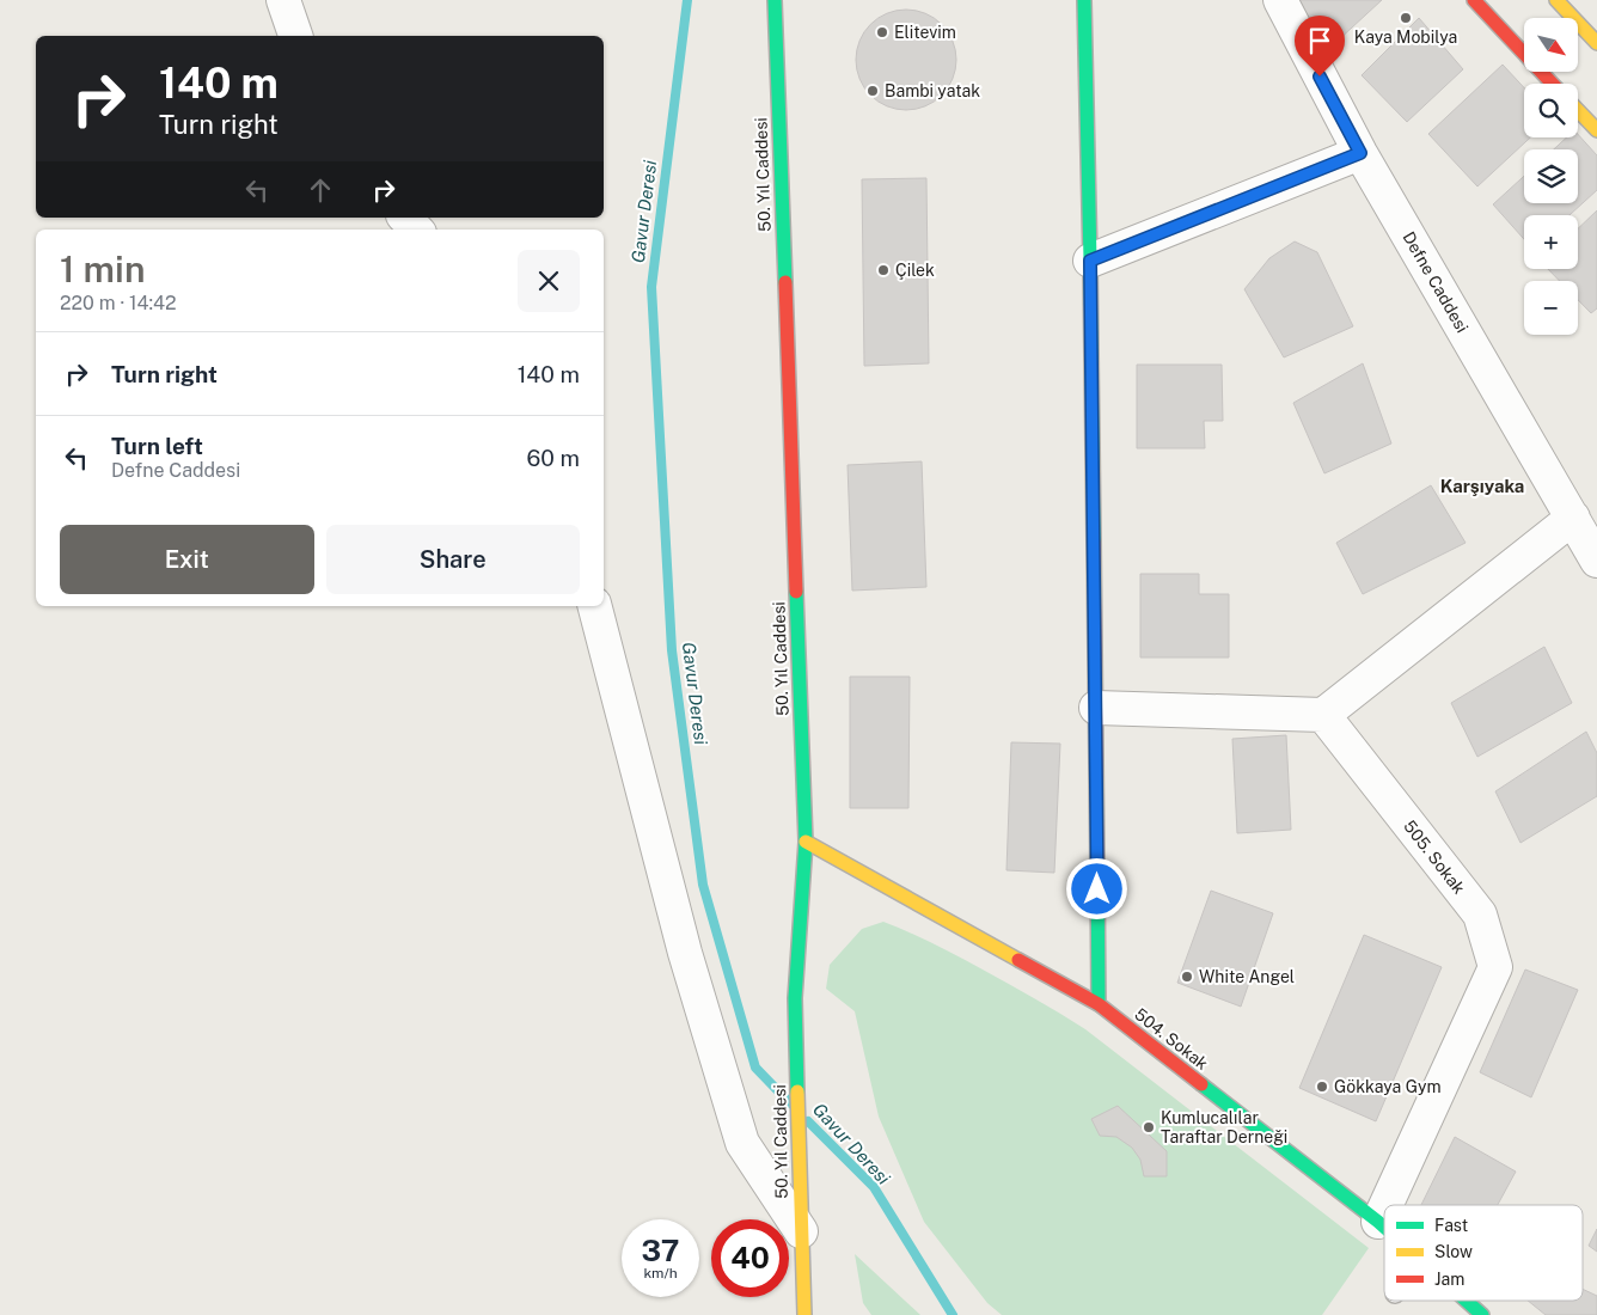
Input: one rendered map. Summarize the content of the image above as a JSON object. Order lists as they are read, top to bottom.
{
  "streets": {
    "main road": ["50. Yıl Caddesi", "504. Sokak"],
    "street": ["Defne Caddesi", "505. Sokak"]
  },
  "crossings": [
    ["50. Yıl Caddesi", "504. Sokak"],
    ["505. Sokak", "504. Sokak"]
  ],
  "districts": ["Karşıyaka"],
  "water": ["Gavur Deresi"],
  "places": [
    "Kaya Mobilya",
    "Elitevim",
    "Bambi yatak",
    "Çilek",
    "White Angel",
    "Gökkaya Gym",
    "Kumlucalılar Taraftar Derneği"
  ],
  "legend": ["Fast", "Slow", "Jam"],
  "north": "bottom right",
  "page": {
    "map_buttons": ["+", "−"],
    "turn": ["140 m", "Turn right"],
    "heading": ["1 min", "220 m · 14:42"],
    "list": [
      {
        "name": "Turn right",
        "value": "140 m"
      },
      {
        "name": "Turn left",
        "note": "Defne Caddesi",
        "value": "60 m"
      }
    ],
    "buttons": ["Exit", "Share"],
    "speed": "37 km/h",
    "limit": "40"
  }
}
